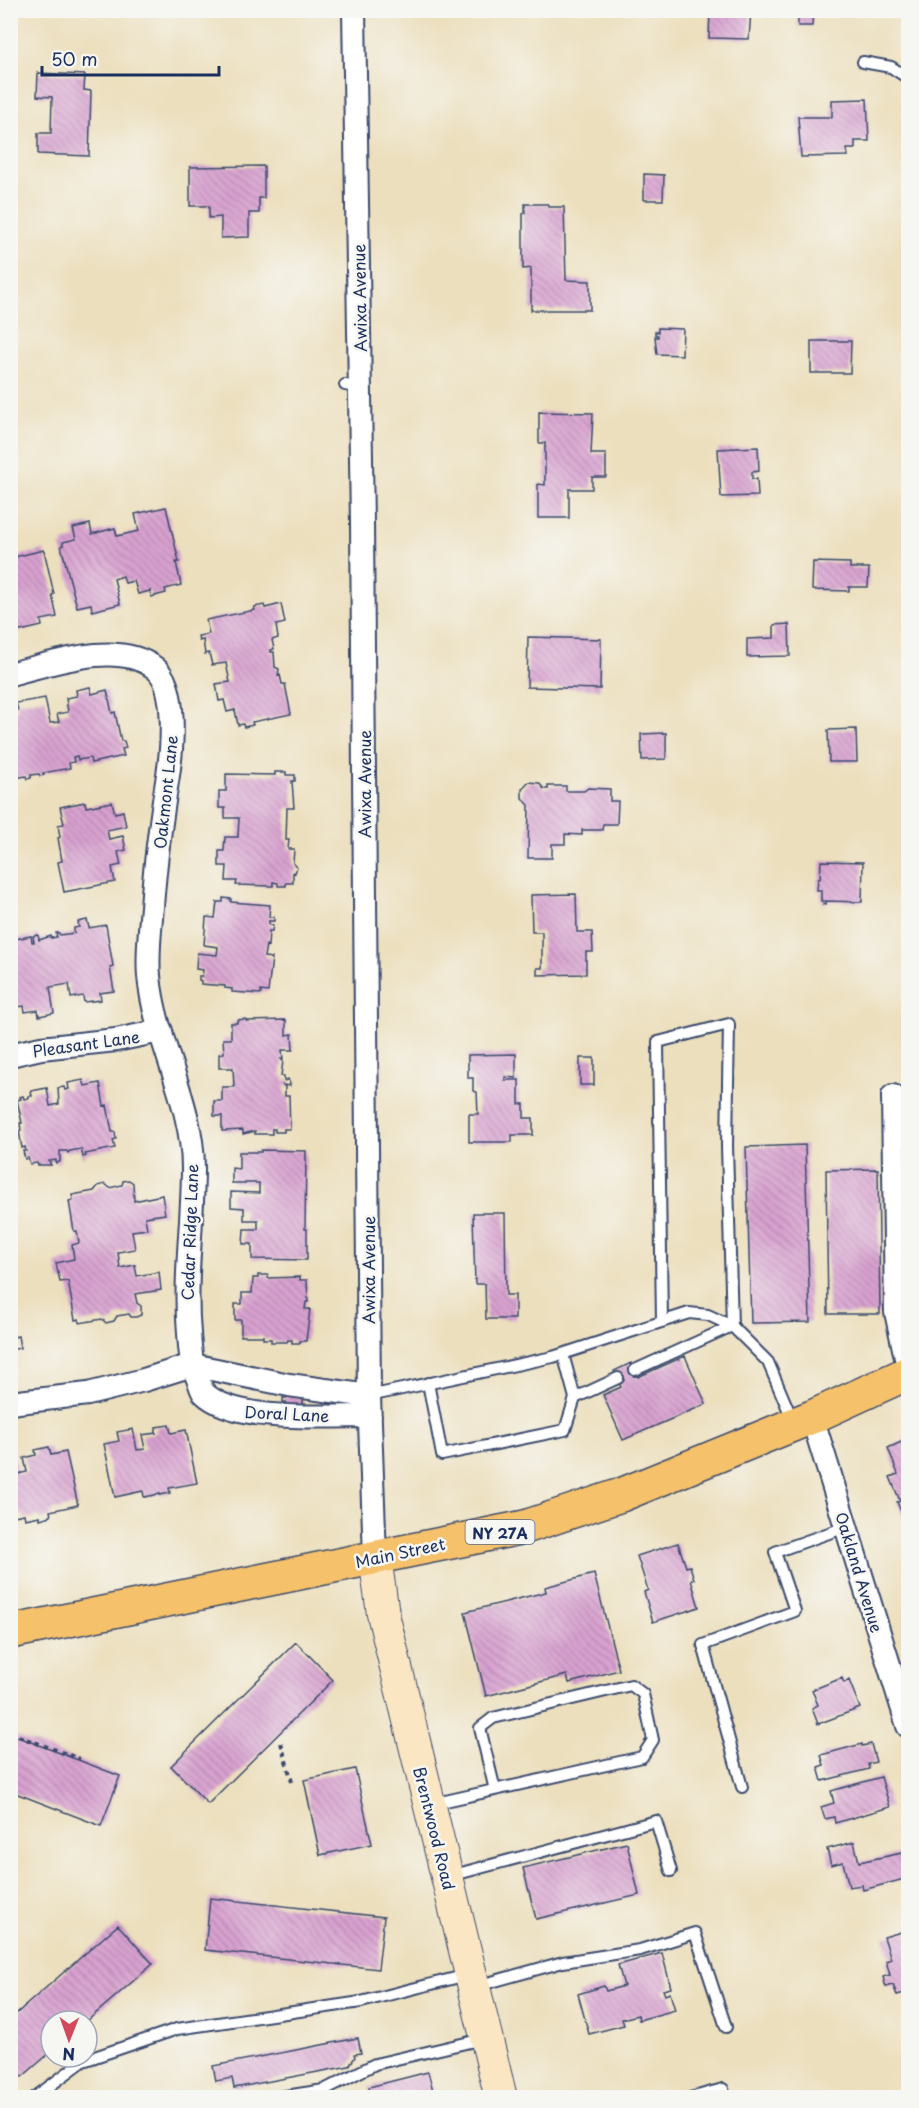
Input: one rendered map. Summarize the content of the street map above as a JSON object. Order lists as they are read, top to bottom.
{
  "streets": {
    "main road": ["NY 27A", "Main Street"],
    "street": [
      "Awixa Avenue",
      "Oakmont Lane",
      "Pleasant Lane",
      "Cedar Ridge Lane",
      "Doral Lane",
      "Oakland Avenue",
      "Brentwood Road"
    ]
  },
  "crossings": [
    ["Awixa Avenue", "Doral Lane"],
    ["Awixa Avenue", "Main Street"],
    ["Awixa Avenue", "Brentwood Road"],
    ["Oakmont Lane", "Pleasant Lane"],
    ["Oakmont Lane", "Cedar Ridge Lane"],
    ["Pleasant Lane", "Cedar Ridge Lane"],
    ["Cedar Ridge Lane", "Doral Lane"],
    ["Main Street", "Oakland Avenue"],
    ["Main Street", "Brentwood Road"]
  ],
  "scale_bar": "50 m",
  "north": "bottom"
}
